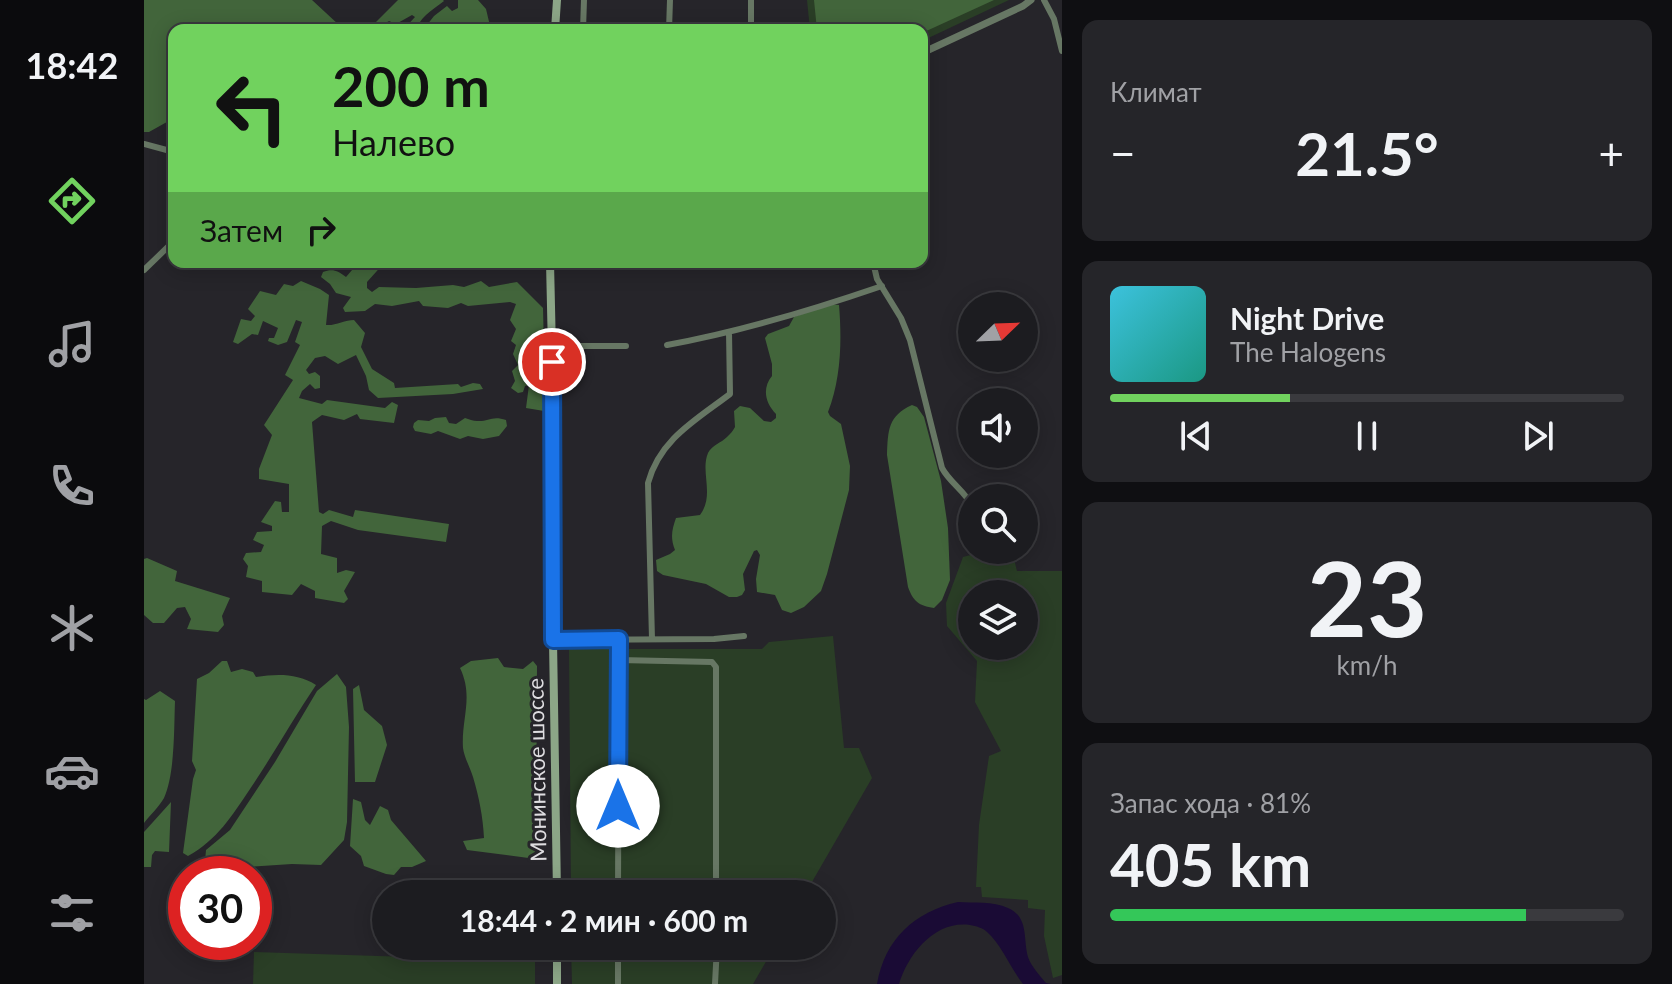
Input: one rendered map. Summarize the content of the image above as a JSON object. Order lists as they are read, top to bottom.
{
  "streets": {
    "main road": ["Монинское шоссе"]
  },
  "north": "top right",
  "page": {
    "tabs": "18:42",
    "tile": [
      "Климат",
      ["23", "km/h"],
      ["Запас хода · 81%", "405 km"]
    ],
    "turn": ["200 m", "Налево"],
    "heat": ["−", "21.5°", "+"],
    "then": "Затем",
    "song": ["Night Drive", "The Halogens"],
    "limit": "30",
    "trip": "18:44 · 2 мин · 600 m"
  }
}
